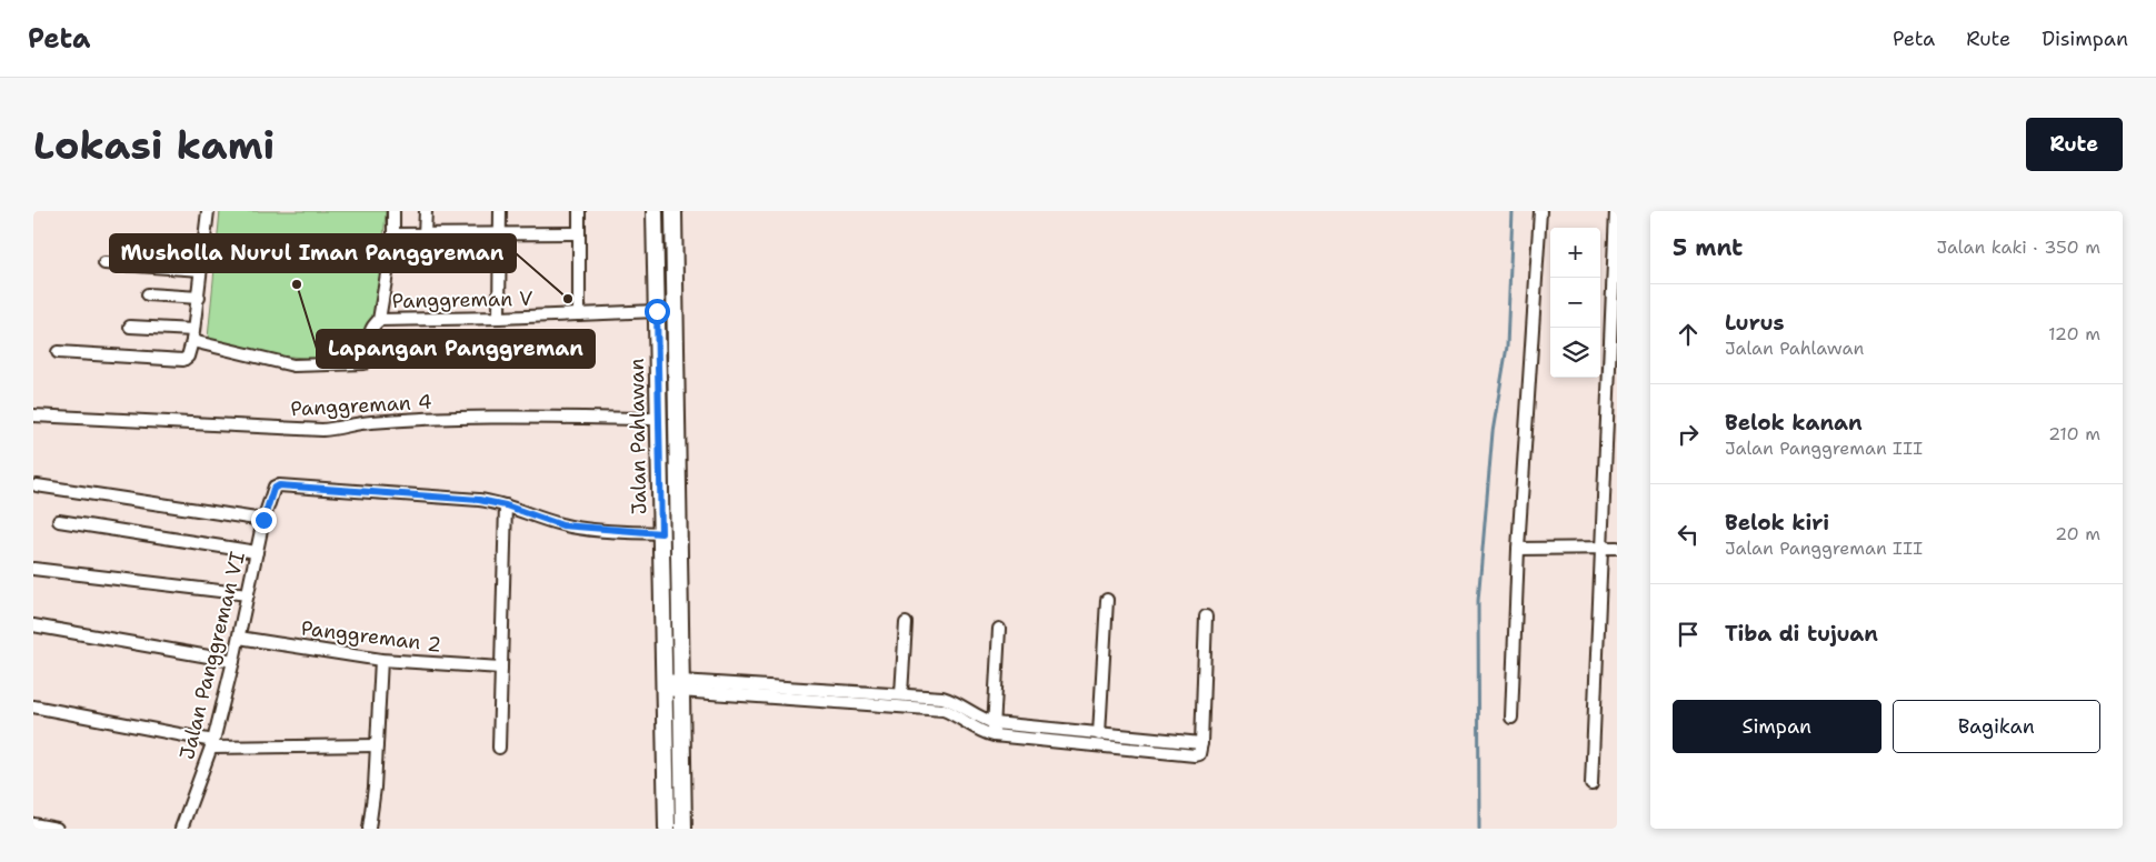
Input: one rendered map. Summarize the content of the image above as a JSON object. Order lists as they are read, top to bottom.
{
  "streets": {
    "main road": ["Jalan Pahlawan"],
    "street": [
      "Panggreman V",
      "Panggreman 4",
      "Panggreman 2",
      "Jalan Panggreman VI"
    ]
  },
  "crossings": [
    ["Panggreman V", "Jalan Pahlawan"],
    ["Panggreman 4", "Jalan Pahlawan"],
    ["Panggreman 2", "Jalan Panggreman VI"]
  ],
  "places": ["Lapangan Panggreman", "Musholla Nurul Iman Panggreman"],
  "page": {
    "header": "Peta",
    "nav": ["Peta", "Rute", "Disimpan"],
    "buttons": [
      "Rute",
      ["Simpan", "Bagikan"]
    ],
    "title": "Lokasi kami",
    "heading": ["5 mnt", "Jalan kaki · 350 m"],
    "map_buttons": ["+", "−"],
    "list": [
      ["Lurus", "Jalan Pahlawan", "120 m"],
      ["Belok kanan", "Jalan Panggreman III", "210 m"],
      ["Belok kiri", "Jalan Panggreman III", "20 m"],
      "Tiba di tujuan"
    ]
  }
}
